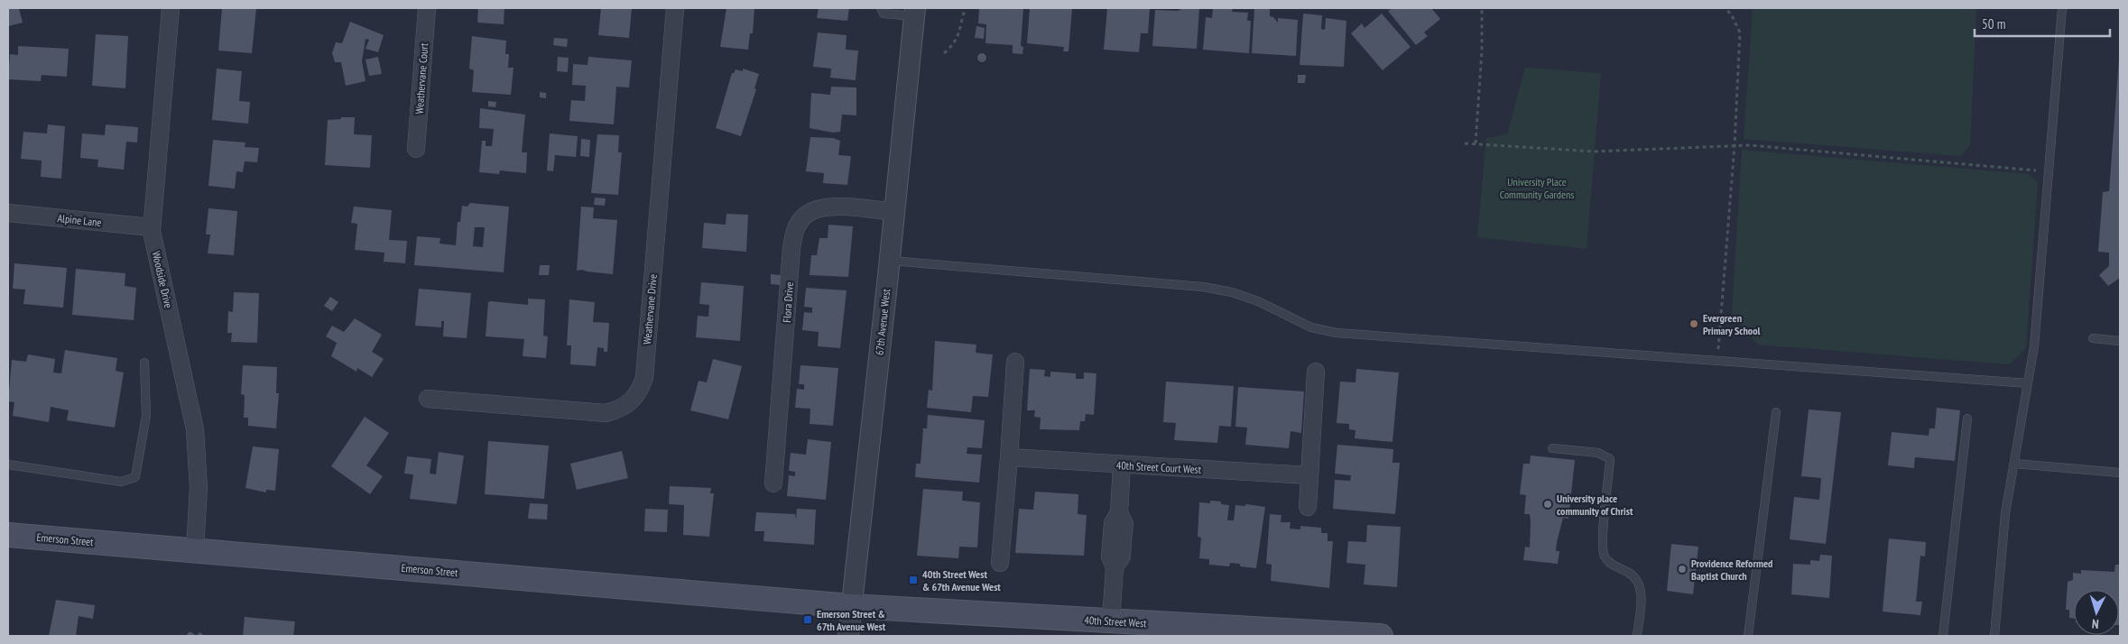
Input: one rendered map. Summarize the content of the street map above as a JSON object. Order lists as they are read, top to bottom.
{
  "streets": {
    "main road": ["Emerson Street", "40th Street West"],
    "street": [
      "Weathervane Court",
      "Alpine Lane",
      "Woodside Drive",
      "Flora Drive",
      "Weathervane Drive",
      "67th Avenue West",
      "40th Street Court West"
    ]
  },
  "crossings": [
    ["Alpine Lane", "Woodside Drive"],
    ["Woodside Drive", "Emerson Street"],
    ["Flora Drive", "67th Avenue West"],
    ["67th Avenue West", "Emerson Street"],
    ["67th Avenue West", "40th Street West"],
    ["Emerson Street", "40th Street West"]
  ],
  "parks": ["University Place Community Gardens"],
  "places": {
    "other": ["Evergreen Primary School", "University place community of Christ", "Providence Reformed Baptist Church"],
    "transit": ["40th Street West & 67th Avenue West", "Emerson Street & 67th Avenue West"]
  },
  "scale_bar": "50 m",
  "north": "bottom"
}
